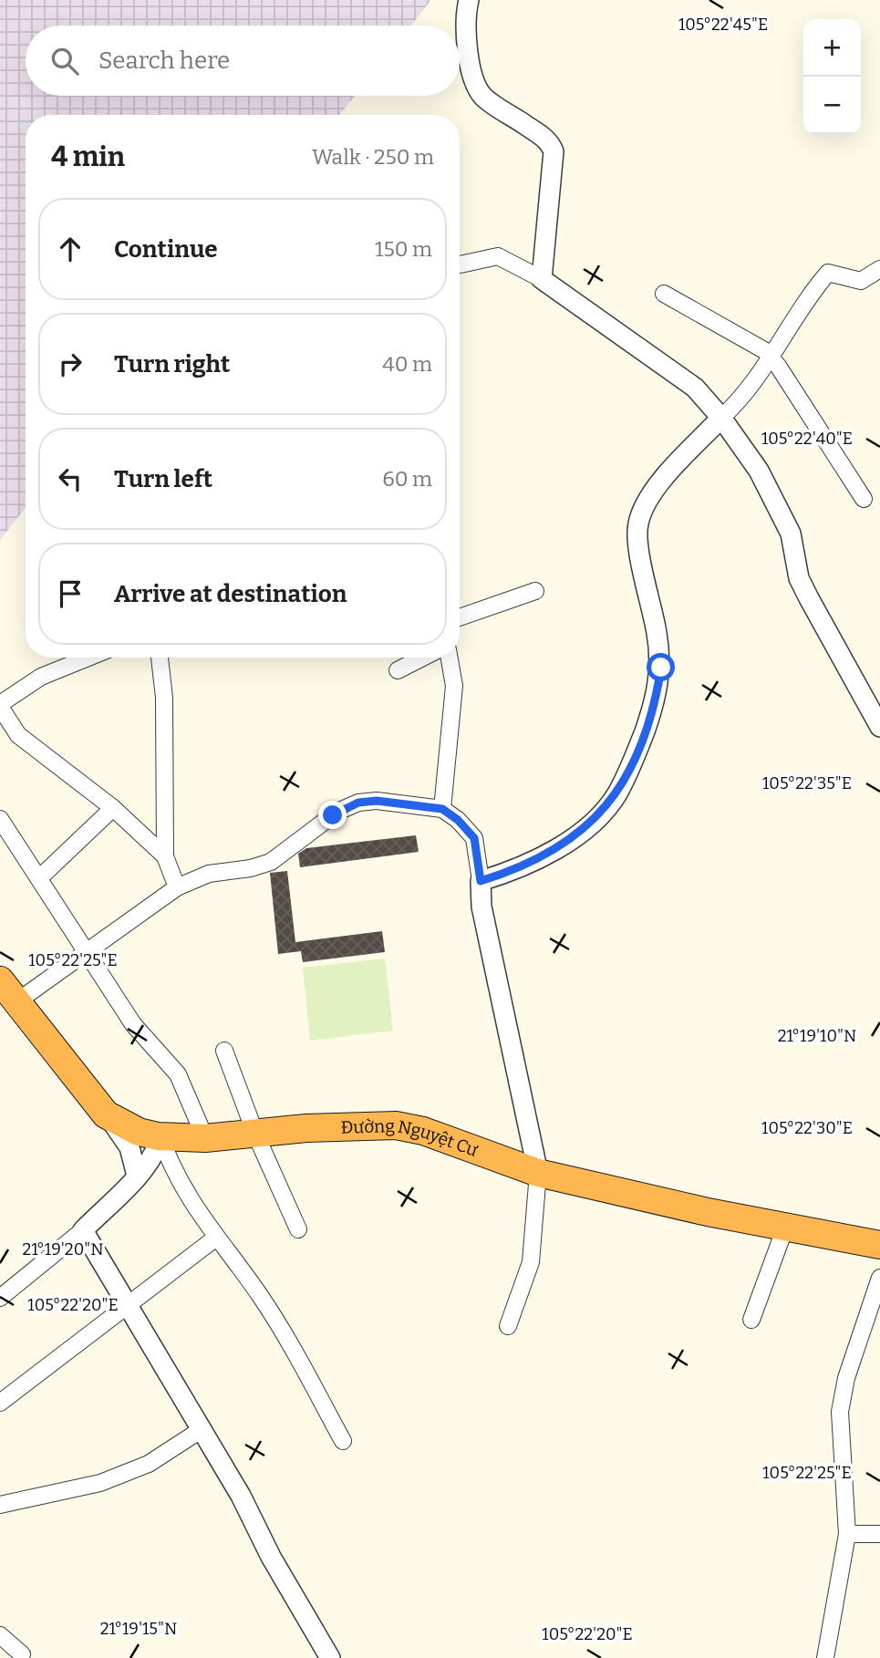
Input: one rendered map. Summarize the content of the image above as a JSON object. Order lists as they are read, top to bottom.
{
  "streets": {
    "highway": ["Đường Nguyệt Cư"]
  },
  "page": {
    "map_buttons": ["+", "−"],
    "search": "Search here",
    "heading": ["4 min", "Walk · 250 m"],
    "list": [
      ["Continue", "150 m"],
      ["Turn right", "40 m"],
      ["Turn left", "60 m"],
      "Arrive at destination"
    ]
  },
  "coordinates": [
    "105°22'45\"E",
    "105°22'40\"E",
    "105°22'35\"E",
    "105°22'25\"E",
    "21°19'10\"N",
    "105°22'30\"E",
    "21°19'20\"N",
    "105°22'20\"E",
    "21°19'15\"N"
  ]
}
